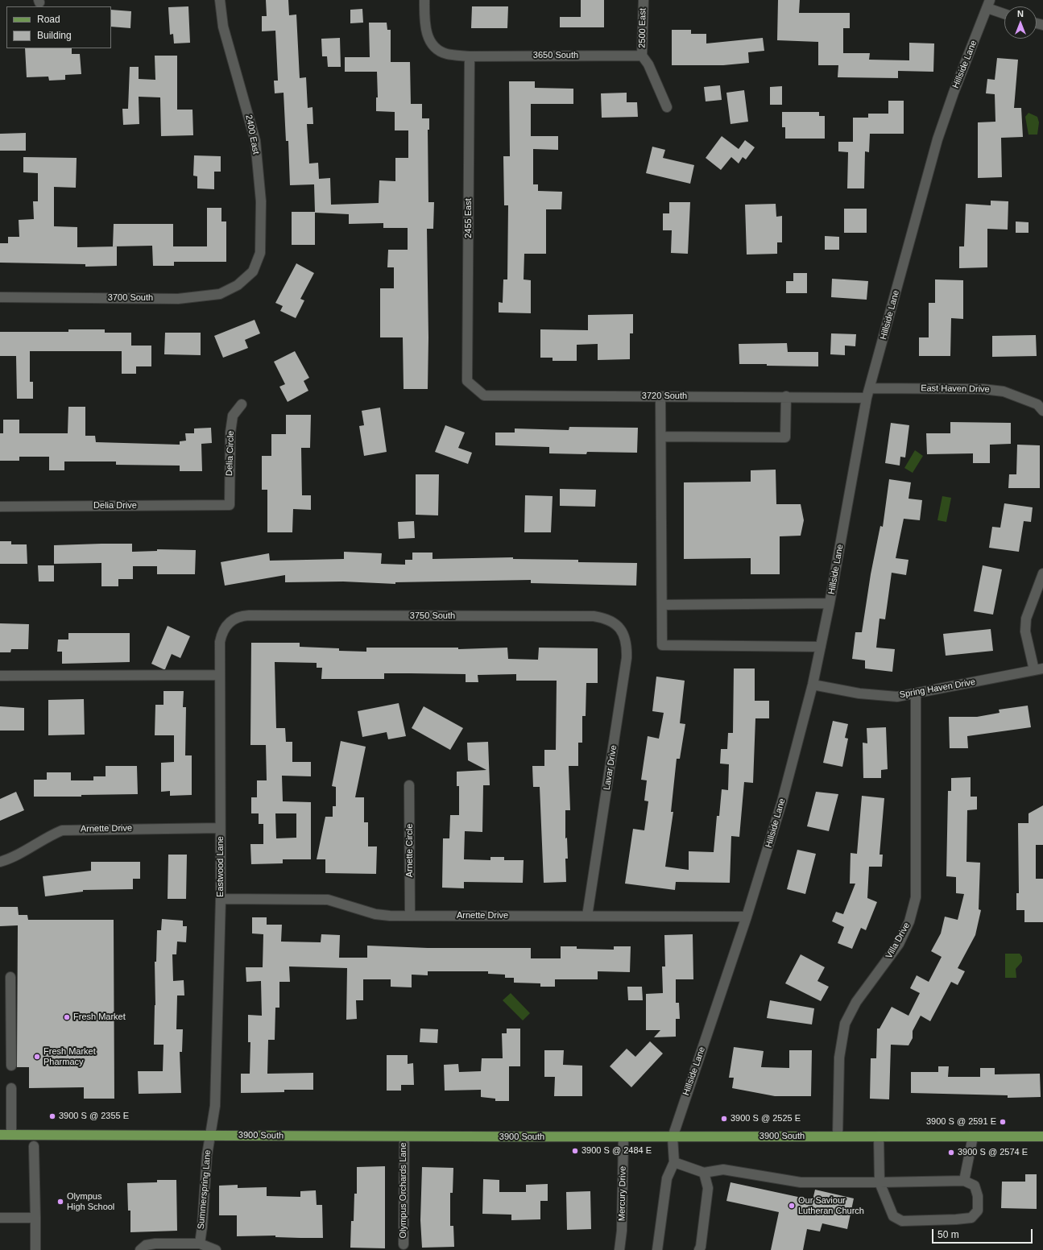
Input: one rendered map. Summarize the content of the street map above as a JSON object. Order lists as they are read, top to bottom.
{
  "streets": {
    "main road": ["3900 South"],
    "street": [
      "2500 East",
      "3650 South",
      "Hillside Lane",
      "2400 East",
      "2455 East",
      "3700 South",
      "East Haven Drive",
      "3720 South",
      "Delia Circle",
      "Delia Drive",
      "3750 South",
      "Spring Haven Drive",
      "Lavar Drive",
      "Arnette Drive",
      "Arnette Circle",
      "Eastwood Lane",
      "Villa Drive",
      "Summerspring Lane",
      "Olympus Orchards Lane",
      "Mercury Drive"
    ]
  },
  "crossings": [
    ["2500 East", "3650 South"],
    ["3650 South", "2455 East"],
    ["Hillside Lane", "East Haven Drive"],
    ["Hillside Lane", "3720 South"],
    ["Hillside Lane", "Spring Haven Drive"],
    ["Hillside Lane", "Arnette Drive"],
    ["Hillside Lane", "3900 South"],
    ["2400 East", "3700 South"],
    ["2455 East", "3720 South"],
    ["Delia Circle", "Delia Drive"],
    ["3750 South", "Lavar Drive"],
    ["3750 South", "Eastwood Lane"],
    ["Spring Haven Drive", "Villa Drive"],
    ["Lavar Drive", "Arnette Drive"],
    ["Arnette Drive", "Arnette Circle"],
    ["Arnette Drive", "Eastwood Lane"],
    ["Eastwood Lane", "3900 South"],
    ["Eastwood Lane", "Summerspring Lane"],
    ["Villa Drive", "3900 South"],
    ["3900 South", "Summerspring Lane"],
    ["3900 South", "Olympus Orchards Lane"],
    ["3900 South", "Mercury Drive"]
  ],
  "places": [
    "Fresh Market",
    "Fresh Market Pharmacy",
    "3900 S @ 2355 E",
    "3900 S @ 2525 E",
    "3900 S @ 2591 E",
    "3900 S @ 2484 E",
    "3900 S @ 2574 E",
    "Olympus High School",
    "Our Saviour Lutheran Church"
  ],
  "legend": ["Road", "Building"],
  "scale_bar": "50 m",
  "north": "top"
}
